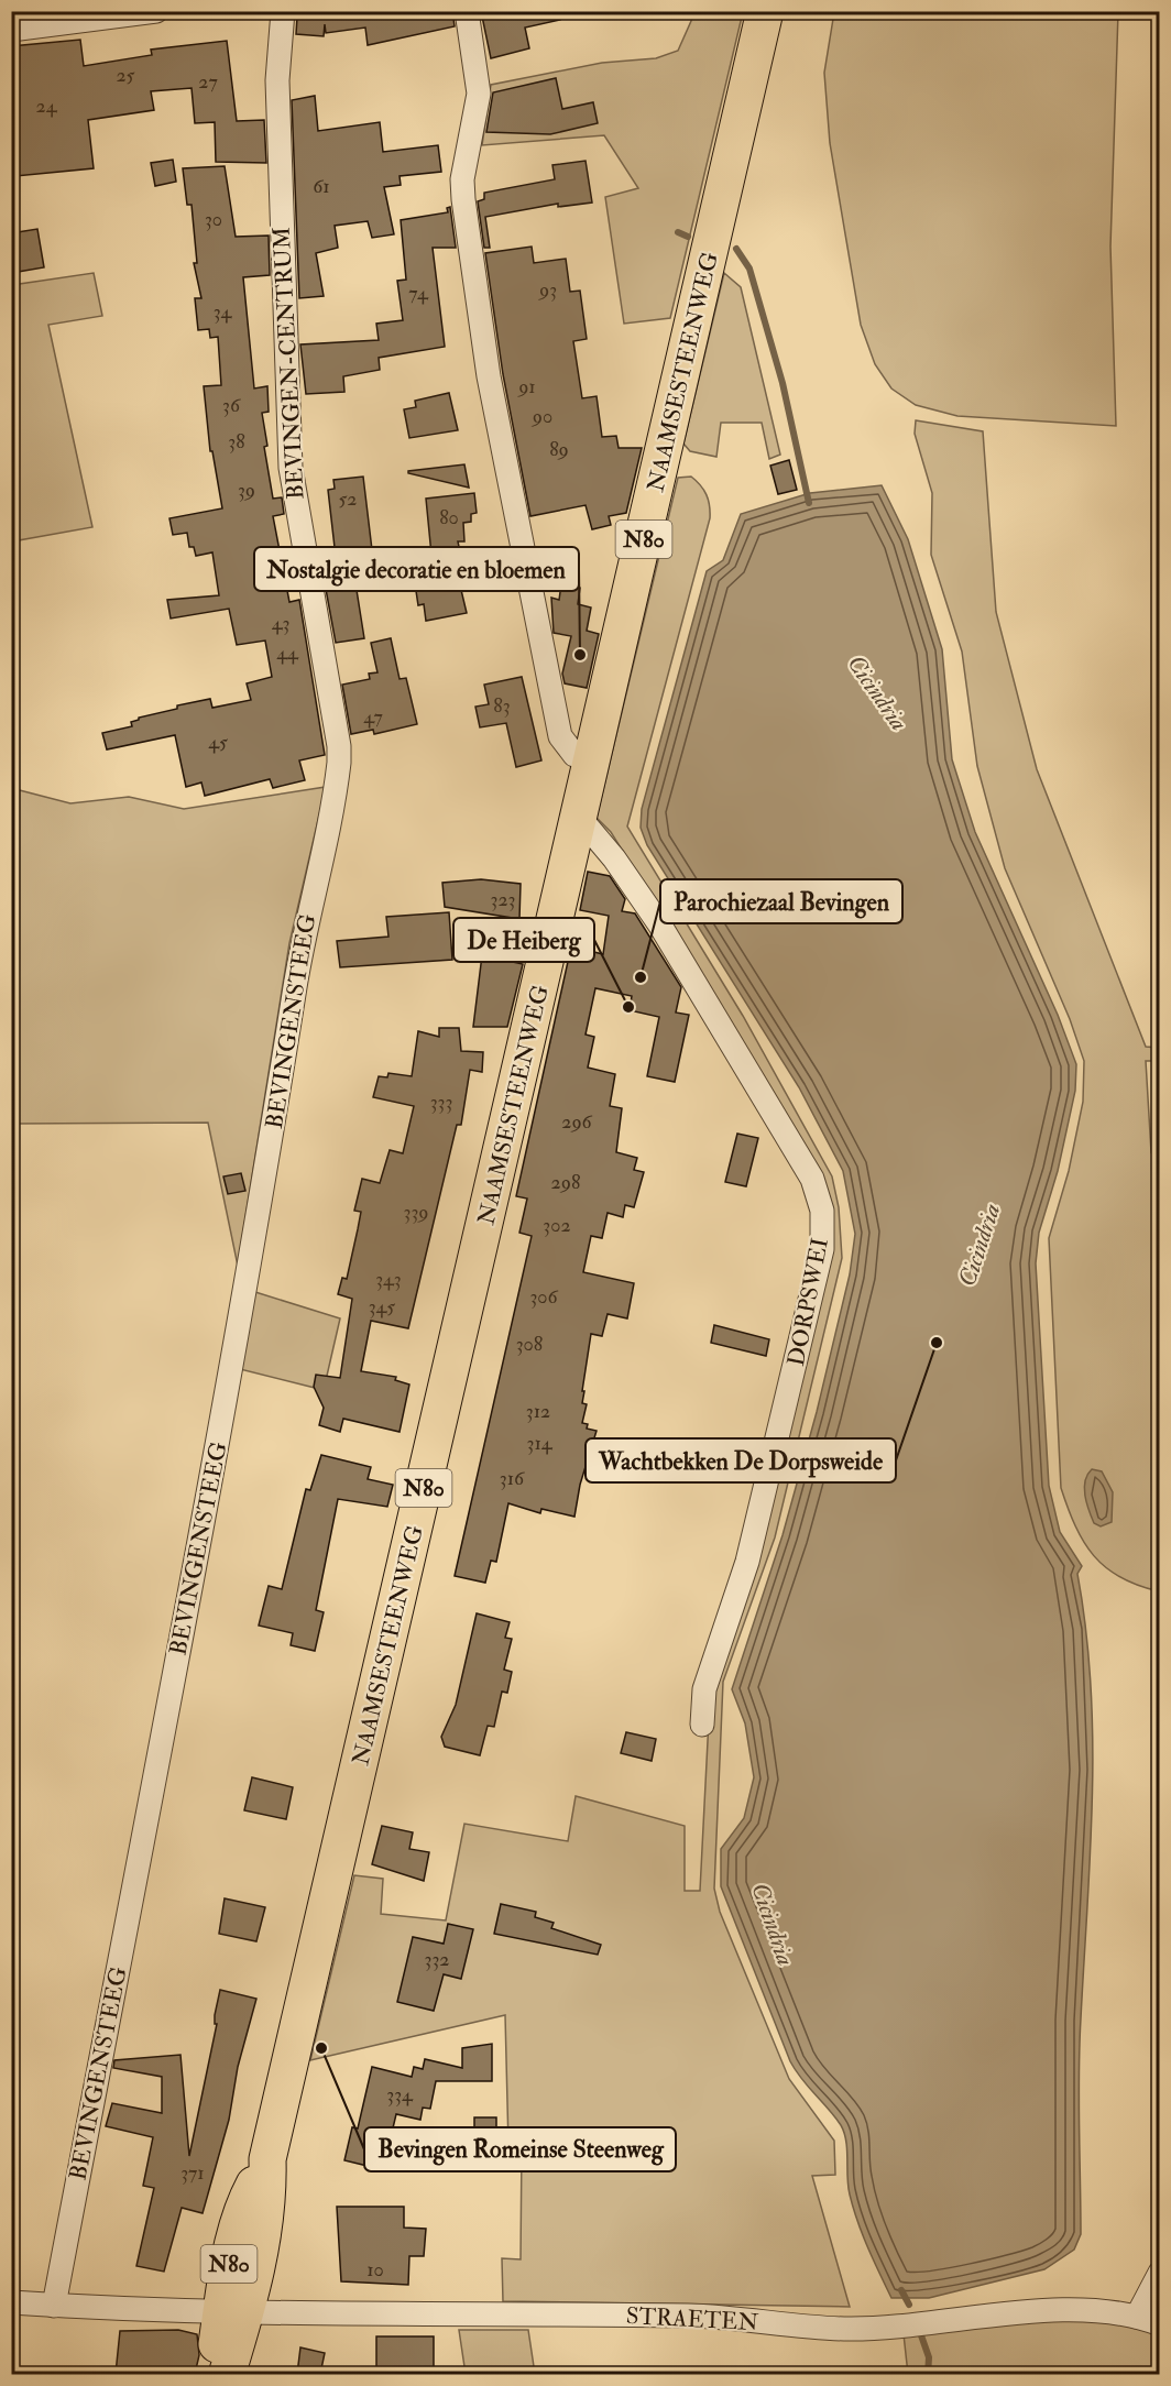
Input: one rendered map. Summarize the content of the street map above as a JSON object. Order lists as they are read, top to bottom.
{
  "streets": {
    "main road": ["NAAMSESTEENWEG", "N80"],
    "street": [
      "BEVINGEN-CENTRUM",
      "BEVINGENSTEEG",
      "DORPSWEI",
      "STRAETEN"
    ]
  },
  "crossings": [
    ["BEVINGEN-CENTRUM", "BEVINGENSTEEG"],
    ["NAAMSESTEENWEG", "DORPSWEI"],
    ["NAAMSESTEENWEG", "STRAETEN"],
    ["BEVINGENSTEEG", "STRAETEN"]
  ],
  "water": ["Cicindria"],
  "places": [
    "Nostalgie decoratie en bloemen",
    "Parochiezaal Bevingen",
    "De Heiberg",
    "Wachtbekken De Dorpsweide",
    "Bevingen Romeinse Steenweg"
  ],
  "house_numbers": [
    "25",
    "27",
    "24",
    "61",
    "30",
    "93",
    "74",
    "34",
    "91",
    "36",
    "90",
    "38",
    "89",
    "39",
    "52",
    "80",
    "43",
    "44",
    "83",
    "47",
    "45",
    "323",
    "333",
    "296",
    "298",
    "339",
    "302",
    "343",
    "306",
    "345",
    "308",
    "312",
    "314",
    "316",
    "332",
    "334",
    "371",
    "10"
  ]
}
